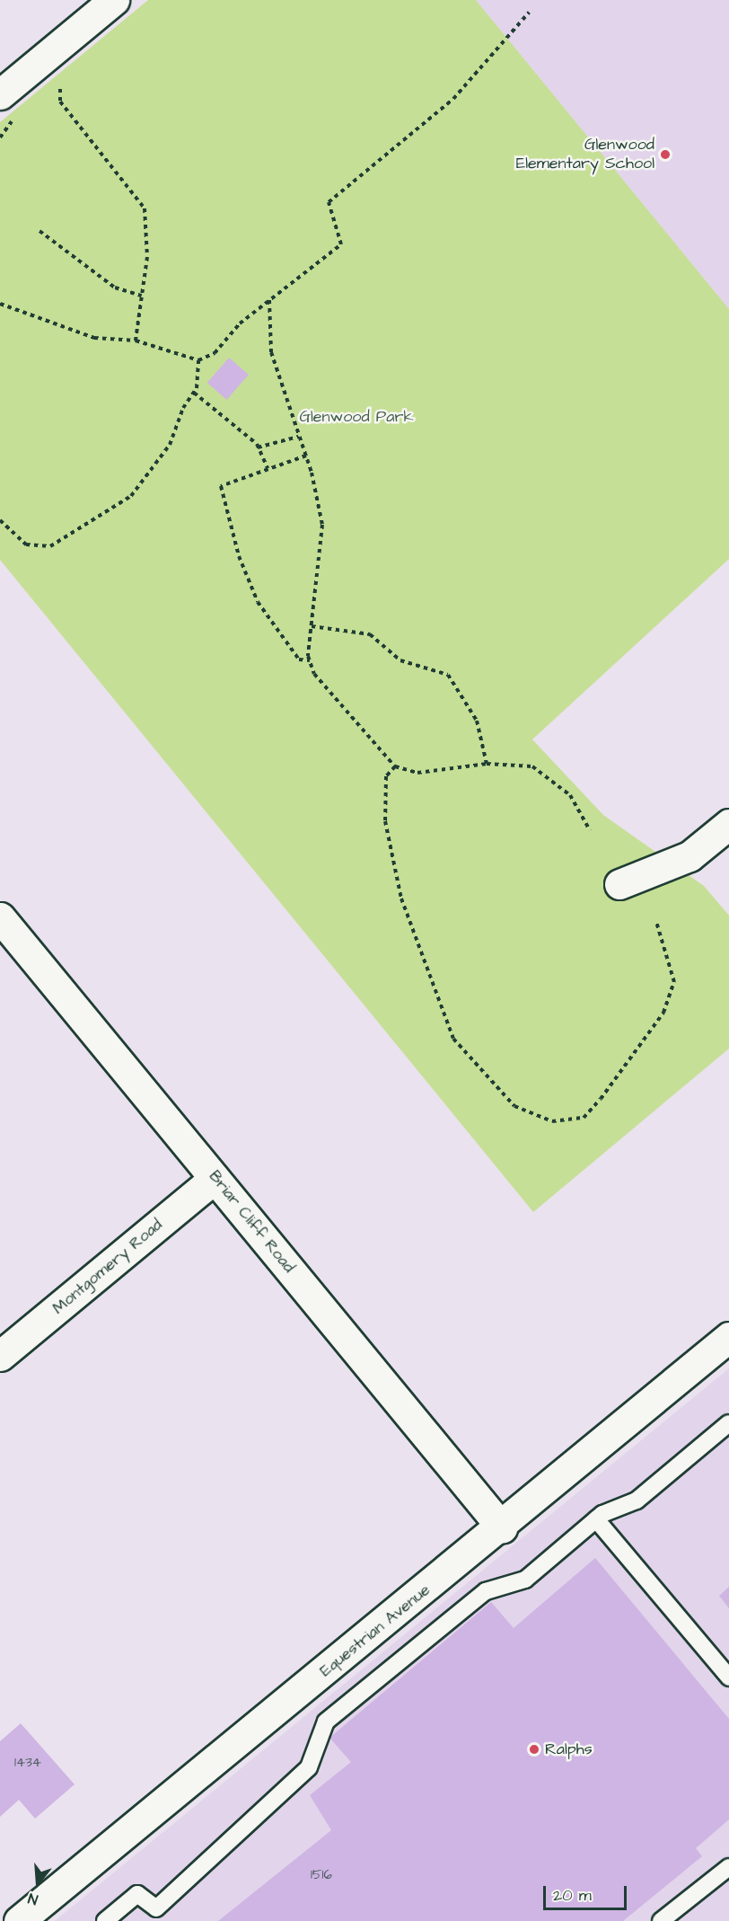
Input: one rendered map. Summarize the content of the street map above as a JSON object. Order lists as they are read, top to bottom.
{
  "streets": {
    "street": ["Briar Cliff Road", "Montgomery Road", "Equestrian Avenue"]
  },
  "crossings": [
    ["Briar Cliff Road", "Montgomery Road"],
    ["Briar Cliff Road", "Equestrian Avenue"]
  ],
  "parks": ["Glenwood Park"],
  "places": ["Glenwood Elementary School", "Ralphs"],
  "house_numbers": ["1434", "1516"],
  "scale_bar": "20 m",
  "north": "bottom"
}
